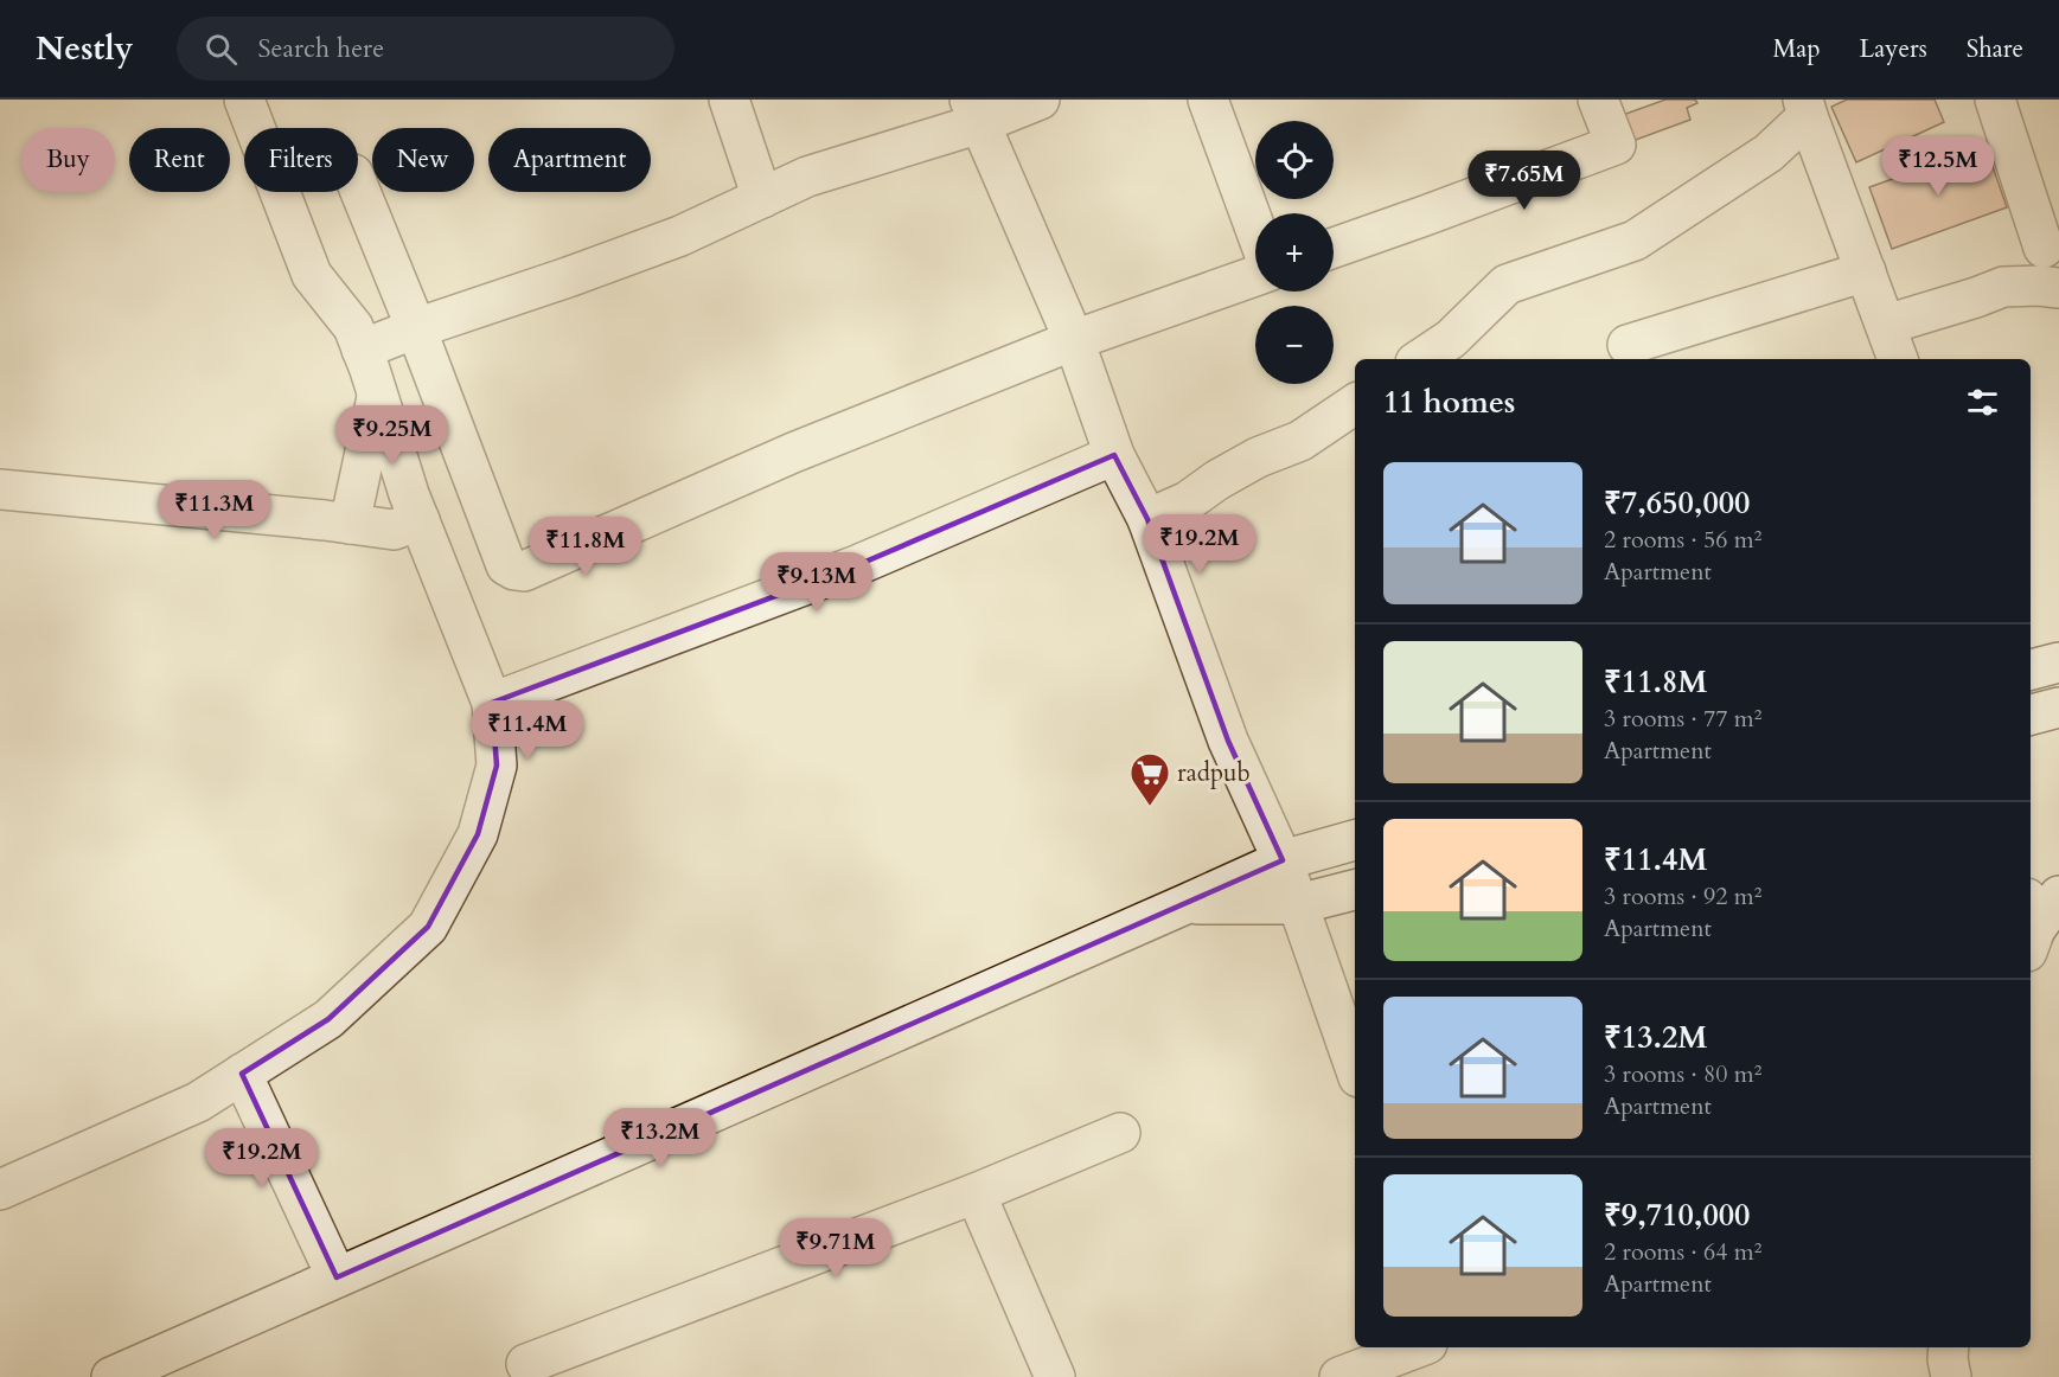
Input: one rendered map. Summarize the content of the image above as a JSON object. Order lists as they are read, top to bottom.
{
  "places": {
    "supermarket": ["radpub"]
  },
  "page": {
    "header": "Nestly",
    "search": "Search here",
    "nav": ["Map", "Layers", "Share"],
    "map_buttons": ["+", "−"],
    "chip": [
      "Buy",
      "Rent",
      "Filters",
      "New",
      "Apartment"
    ],
    "price": [
      "₹12.5M",
      "₹7.65M",
      "₹9.25M",
      "₹11.3M",
      "₹19.2M",
      "₹11.8M",
      "₹9.13M",
      "₹11.4M",
      "₹13.2M",
      "₹19.2M",
      "₹9.71M"
    ],
    "heading": "11 homes",
    "list": [
      {
        "name": "₹7,650,000",
        "note": "2 rooms · 56 m² · Apartment"
      },
      {
        "name": "₹11.8M",
        "note": "3 rooms · 77 m² · Apartment"
      },
      {
        "name": "₹11.4M",
        "note": "3 rooms · 92 m² · Apartment"
      },
      {
        "name": "₹13.2M",
        "note": "3 rooms · 80 m² · Apartment"
      },
      {
        "name": "₹9,710,000",
        "note": "2 rooms · 64 m² · Apartment"
      }
    ]
  }
}
